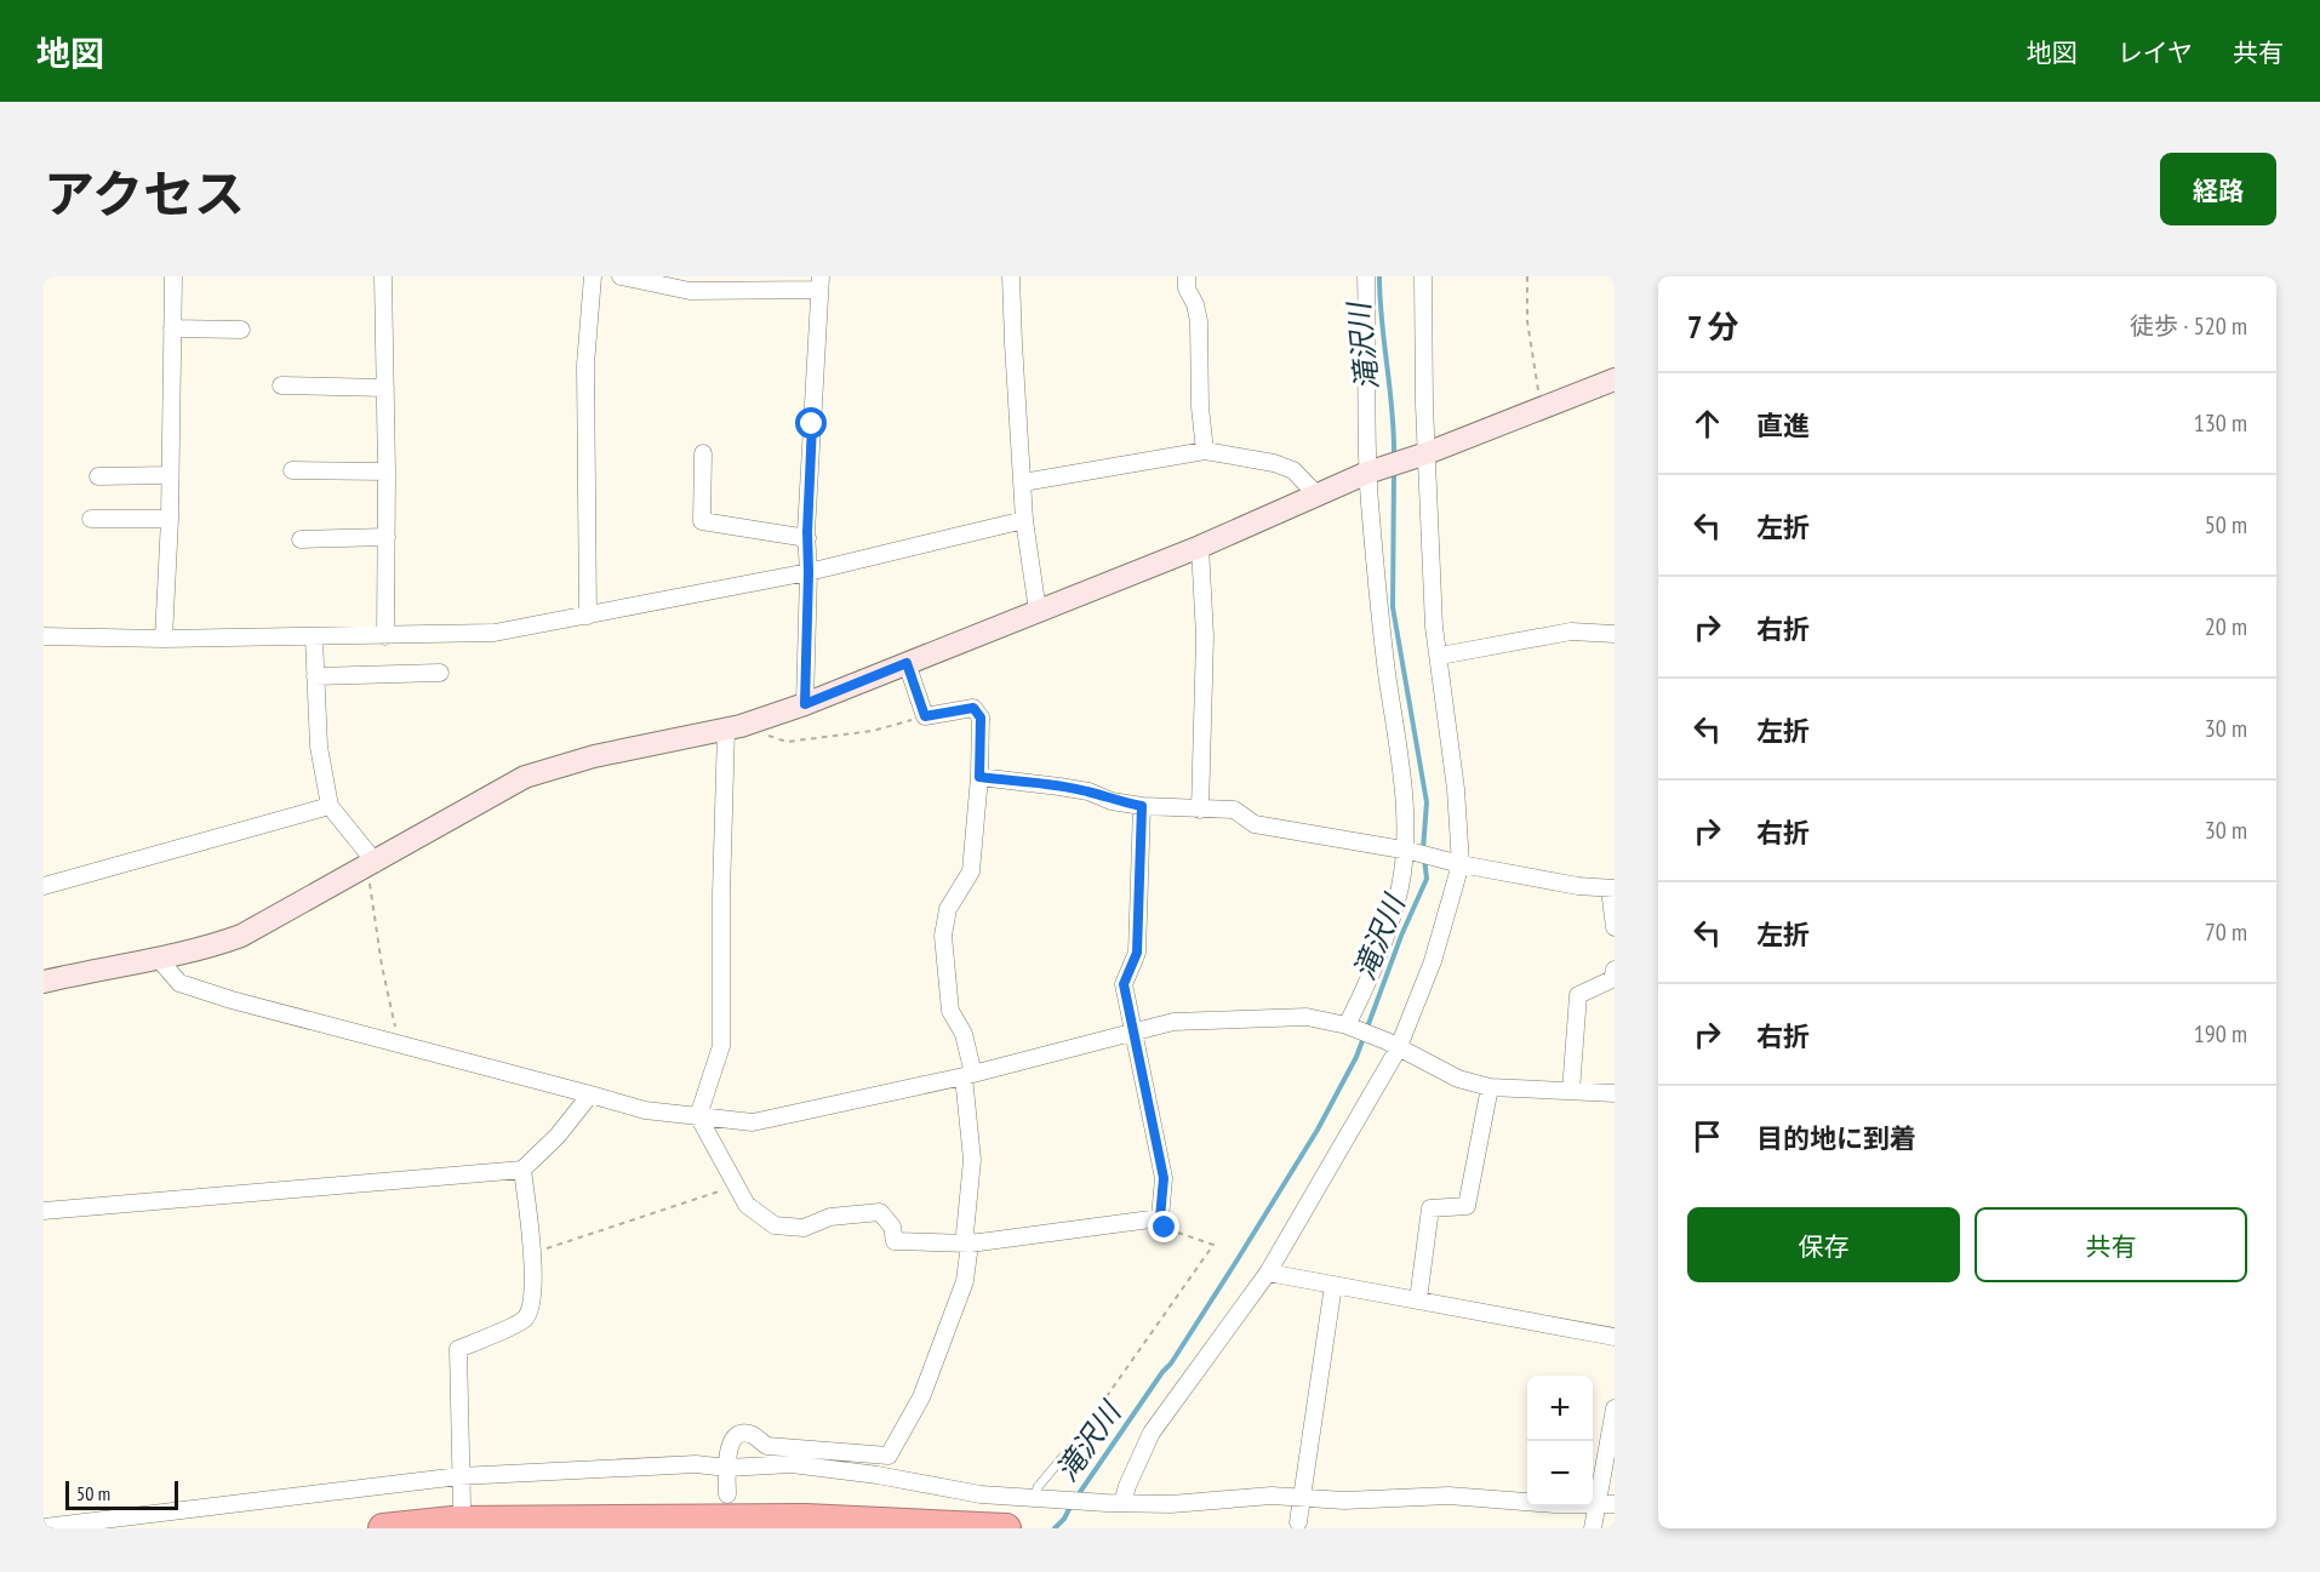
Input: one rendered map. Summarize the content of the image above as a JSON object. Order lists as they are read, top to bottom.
{
  "water": ["滝沢川"],
  "scale_bar": "50 m",
  "page": {
    "header": "地図",
    "nav": ["地図", "レイヤ", "共有"],
    "title": "アクセス",
    "buttons": [
      "経路",
      ["保存", "共有"]
    ],
    "heading": ["7 分", "徒歩 · 520 m"],
    "list": [
      ["直進", "130 m"],
      ["左折", "50 m"],
      ["右折", "20 m"],
      ["左折", "30 m"],
      ["右折", "30 m"],
      ["左折", "70 m"],
      ["右折", "190 m"],
      "目的地に到着"
    ],
    "map_buttons": ["+", "−"],
    "scale": "50 m"
  }
}
